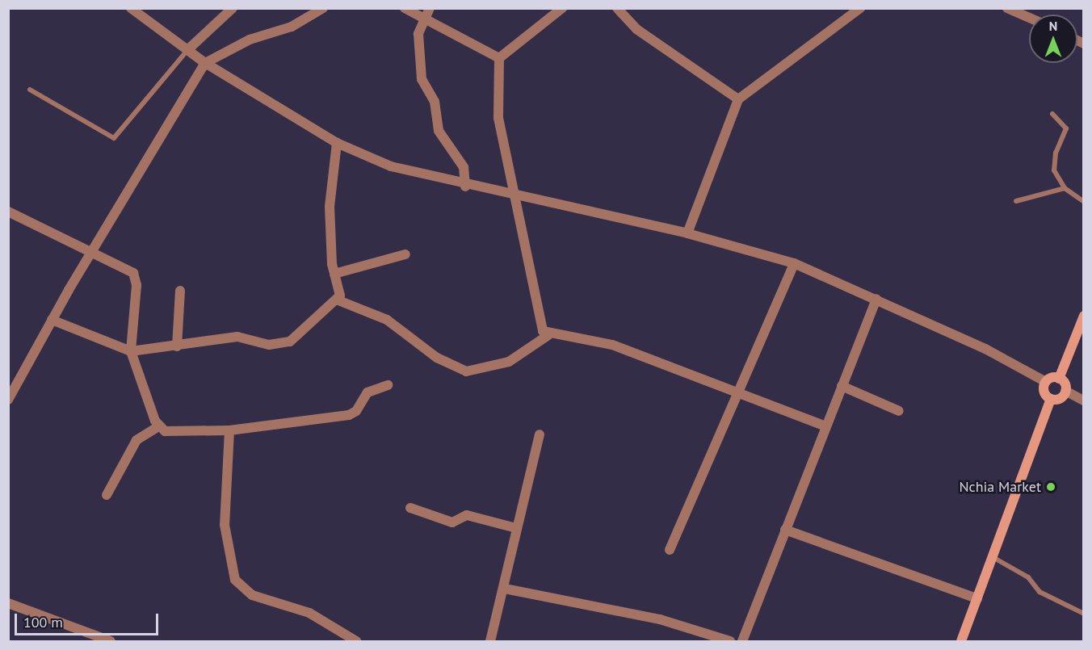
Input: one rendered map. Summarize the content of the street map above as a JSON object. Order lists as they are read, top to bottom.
{
  "places": ["Nchia Market"],
  "scale_bar": "100 m",
  "north": "top"
}
